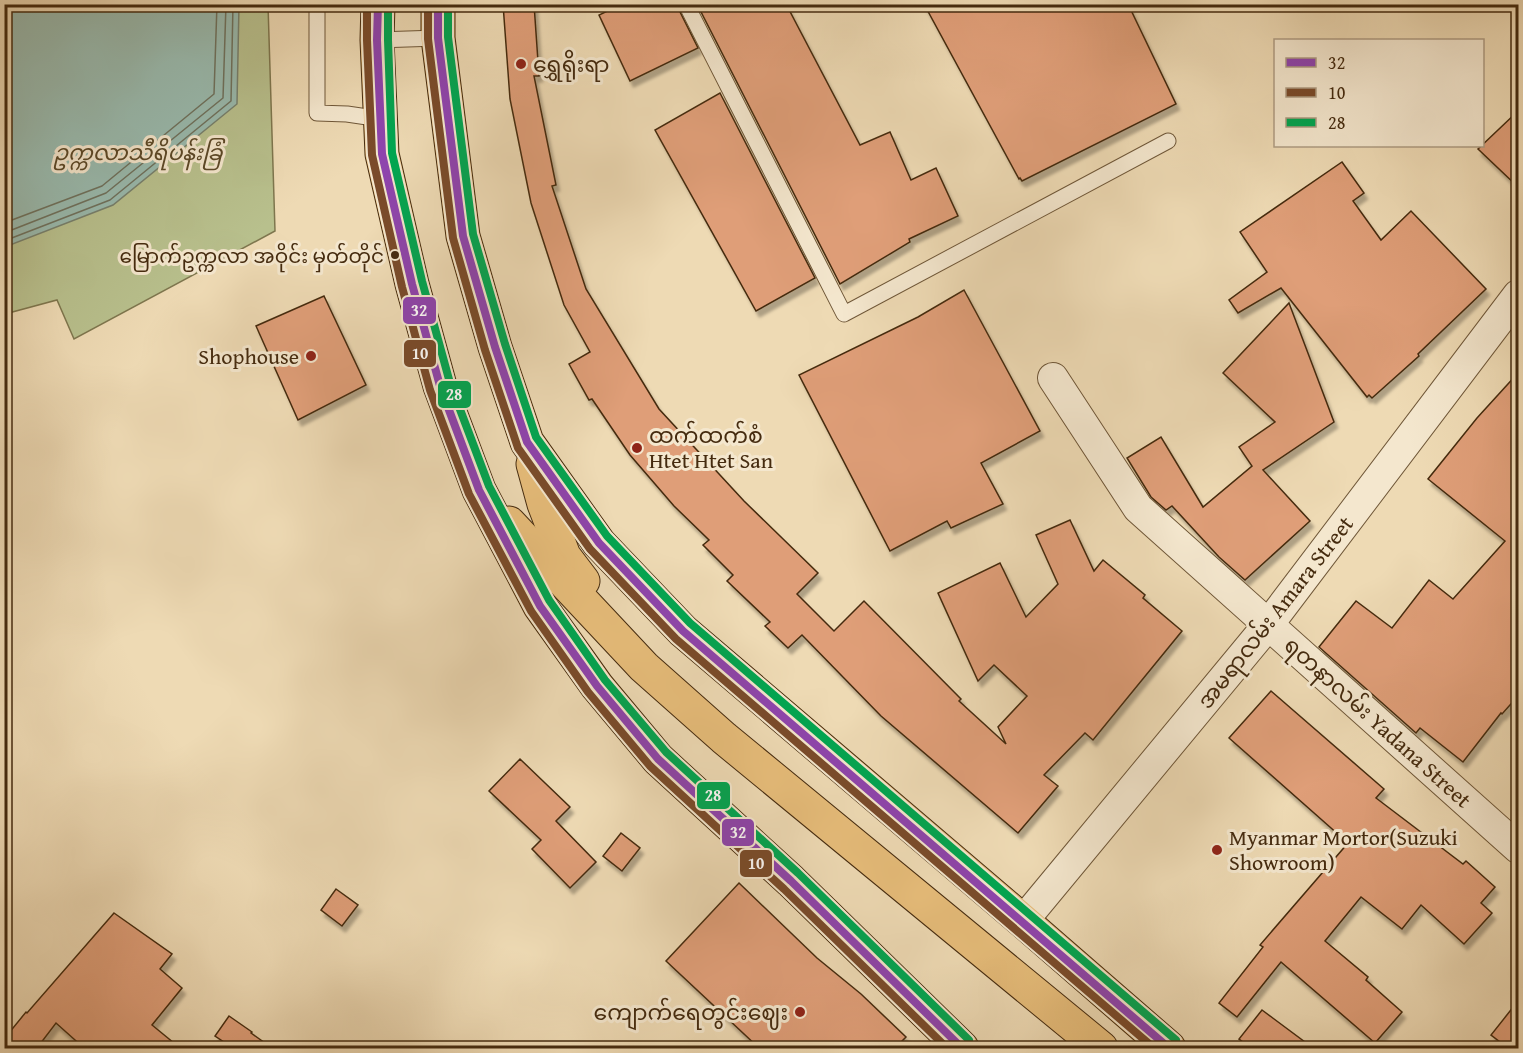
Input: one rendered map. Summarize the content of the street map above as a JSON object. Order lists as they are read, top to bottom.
{
  "streets": {
    "street": ["အမရာလမ်း Amara Street", "ရတနာလမ်း Yadana Street"]
  },
  "crossings": [
    ["အမရာလမ်း Amara Street", "ရတနာလမ်း Yadana Street"]
  ],
  "parks": ["ဥက္ကလာသီရိပန်းခြံ"],
  "places": [
    "ရွှေရိုးရာ",
    "မြောက်ဥက္ကလာ အဝိုင်း မှတ်တိုင်",
    "Shophouse",
    "ထက်ထက်စံ Htet Htet San",
    "Myanmar Mortor(Suzuki Showroom)",
    "ကျောက်ရေတွင်းဈေး"
  ],
  "lines": ["transit line 32", "transit line 10", "transit line 28"],
  "legend": ["32", "10", "28"]
}
